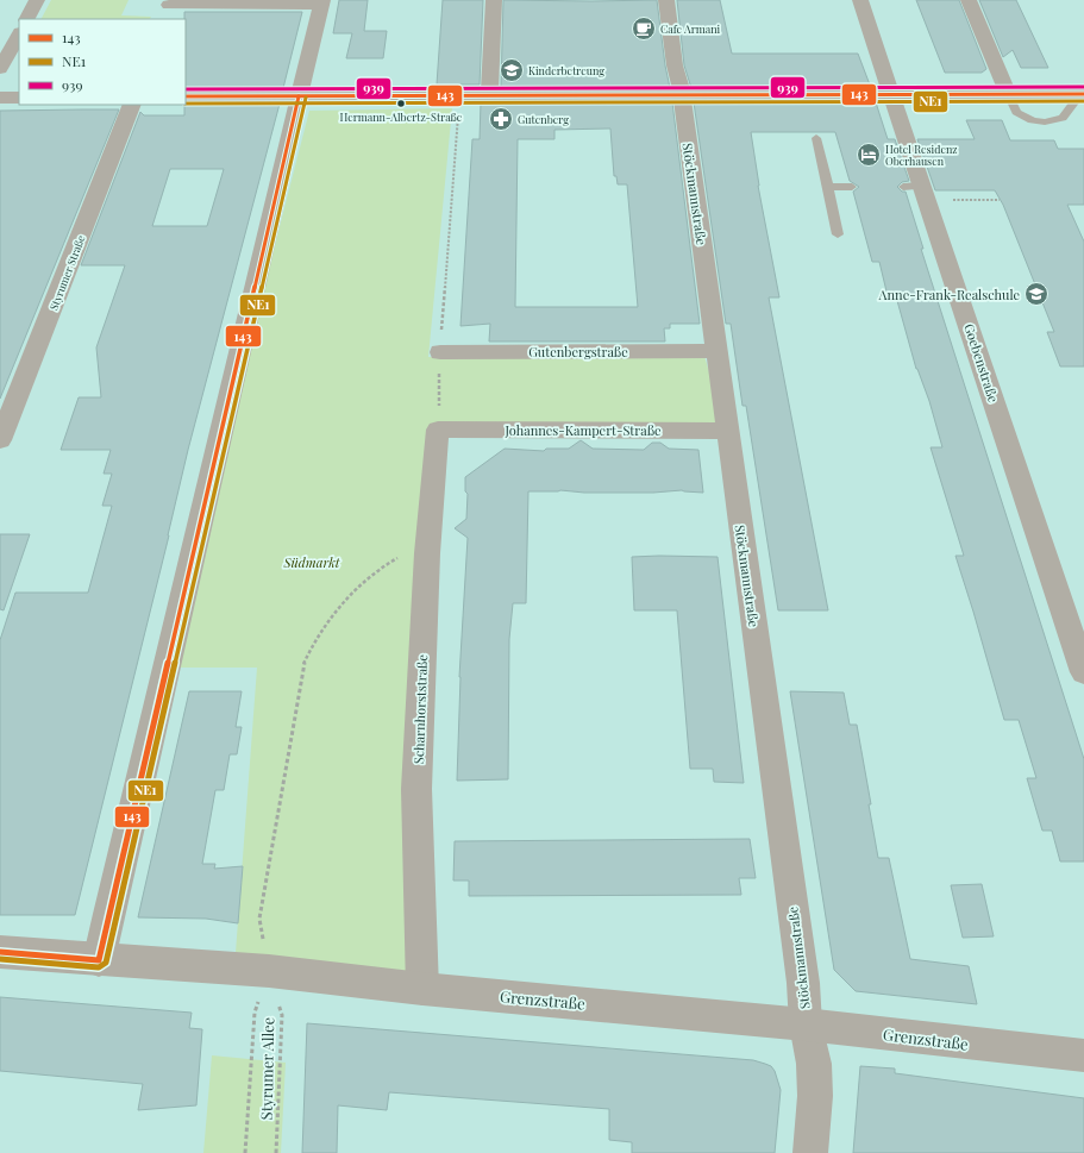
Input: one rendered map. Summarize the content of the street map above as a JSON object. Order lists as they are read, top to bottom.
{
  "streets": {
    "street": [
      "Stöckmannstraße",
      "Styrumer Straße",
      "Gutenbergstraße",
      "Goebenstraße",
      "Johannes-Kampert-Straße",
      "Scharnhorststraße",
      "Grenzstraße"
    ],
    "path": ["Styrumer Allee"]
  },
  "crossings": [
    ["Stöckmannstraße", "Gutenbergstraße"],
    ["Stöckmannstraße", "Johannes-Kampert-Straße"],
    ["Stöckmannstraße", "Grenzstraße"],
    ["Johannes-Kampert-Straße", "Scharnhorststraße"],
    ["Scharnhorststraße", "Grenzstraße"],
    ["Grenzstraße", "Styrumer Allee"]
  ],
  "parks": ["Südmarkt"],
  "places": {
    "cafe": ["Cafe Armani"],
    "school or university": ["Kinderbetreung", "Anne-Frank-Realschule"],
    "other": ["Hermann-Albertz-Straße"],
    "pharmacy": ["Gutenberg"],
    "hotel": ["Hotel Residenz Oberhausen"]
  },
  "lines": ["transit line 939", "transit line 143", "transit line NE1"],
  "legend": ["143", "NE1", "939"]
}
